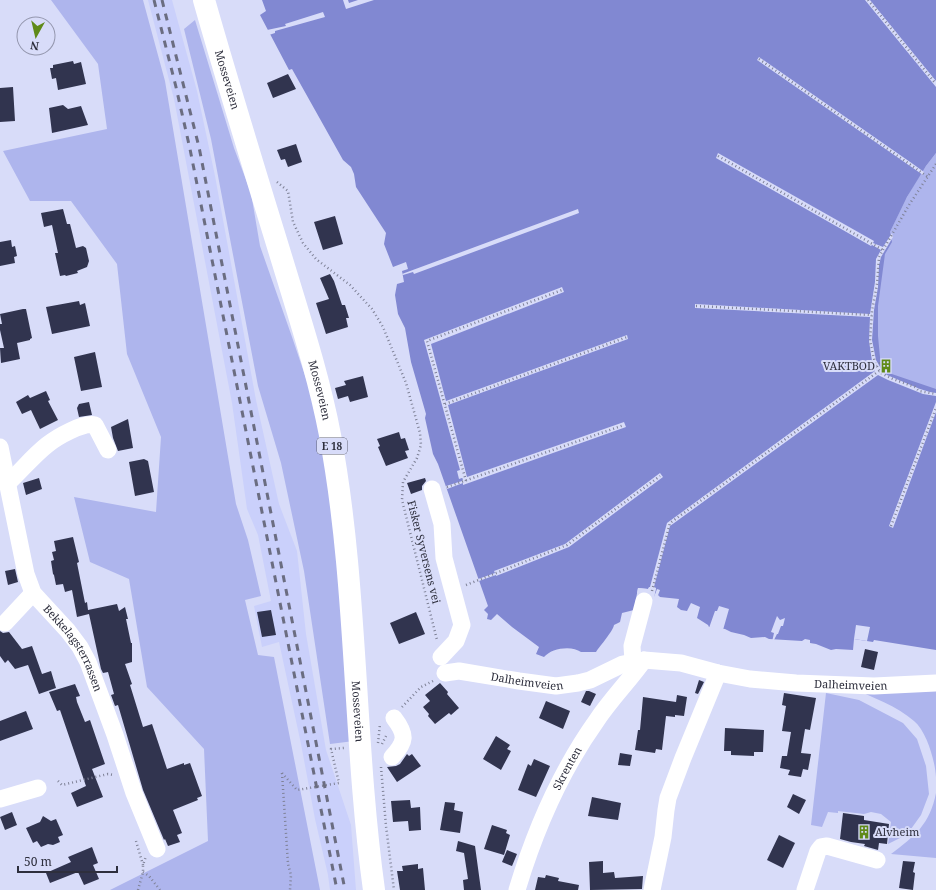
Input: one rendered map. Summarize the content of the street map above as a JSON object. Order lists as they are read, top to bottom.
{
  "streets": {
    "highway": ["Mosseveien", "E 18"],
    "street": ["Bekkelagsterrassen", "Dalheimveien", "Skrenten"],
    "path": ["Fisker Syversens vei"]
  },
  "crossings": [
    ["Fisker Syversens vei", "Dalheimveien"],
    ["Dalheimveien", "Skrenten"]
  ],
  "places": {
    "building": ["VAKTBOD", "Alvheim"]
  },
  "scale_bar": "50 m",
  "north": "bottom"
}
